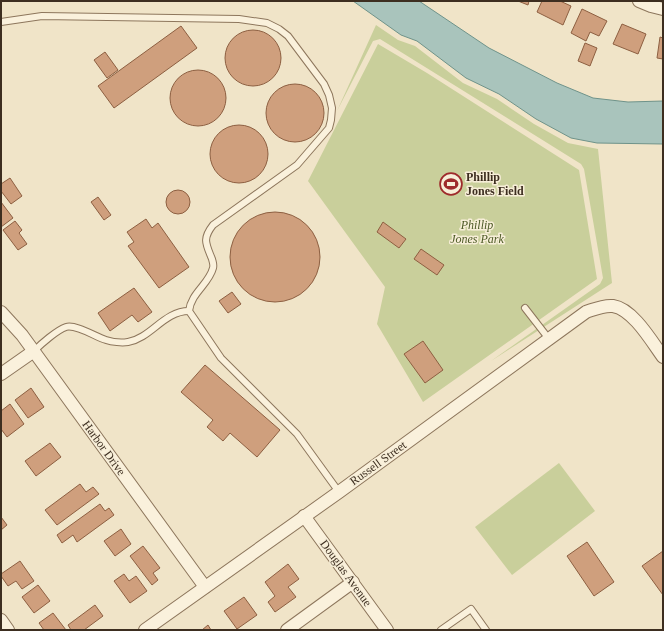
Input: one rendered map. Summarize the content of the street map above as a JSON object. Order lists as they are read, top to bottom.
{
  "streets": {
    "street": ["Harbor Drive", "Russell Street", "Douglas Avenue"]
  },
  "crossings": [
    ["Harbor Drive", "Russell Street"],
    ["Russell Street", "Douglas Avenue"]
  ],
  "parks": ["Phillip Jones Park"],
  "places": {
    "sports": ["Phillip Jones Field"]
  }
}
